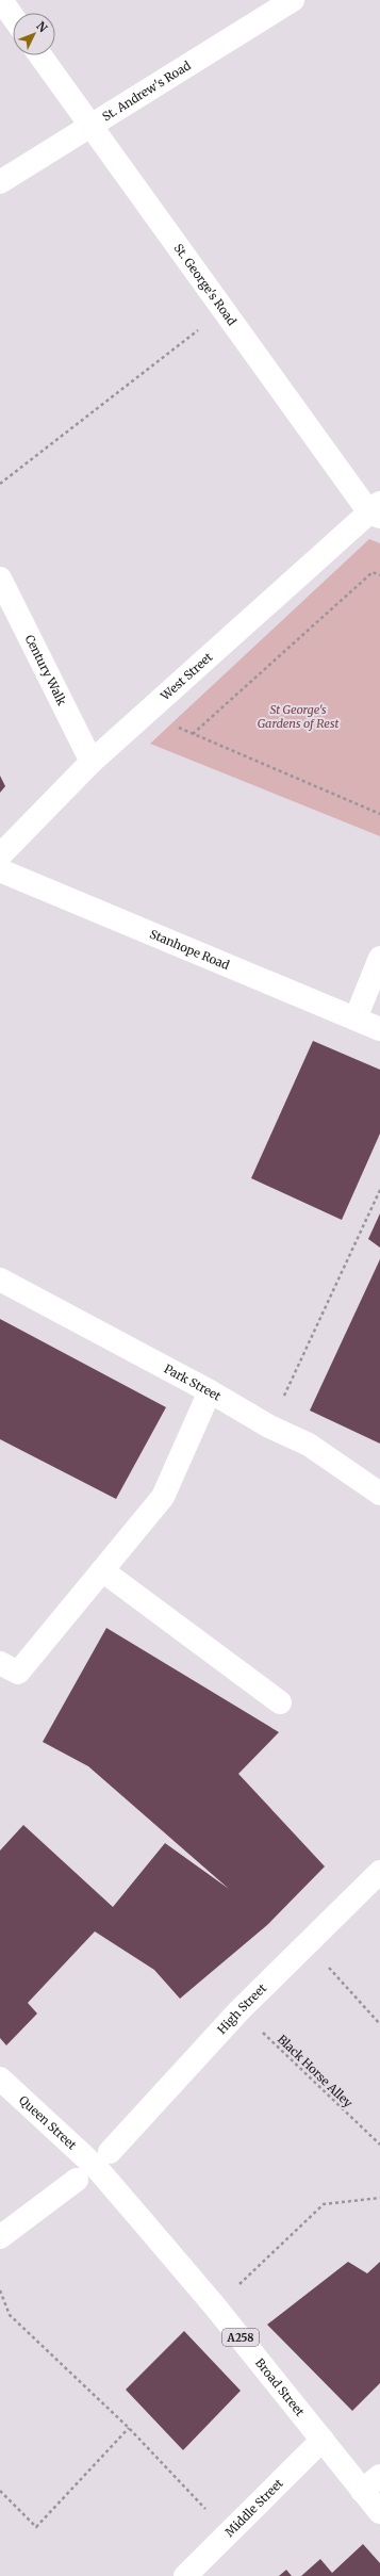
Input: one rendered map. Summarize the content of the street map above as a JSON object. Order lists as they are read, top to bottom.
{
  "streets": {
    "street": [
      "St. Andrew's Road",
      "St. George's Road",
      "Century Walk",
      "West Street",
      "Stanhope Road",
      "Park Street",
      "High Street",
      "Queen Street",
      "A258",
      "Broad Street",
      "Middle Street"
    ],
    "path": ["Black Horse Alley"]
  },
  "crossings": [
    ["St. Andrew's Road", "St. George's Road"],
    ["St. George's Road", "West Street"],
    ["Century Walk", "West Street"],
    ["High Street", "Black Horse Alley"],
    ["High Street", "Queen Street"],
    ["High Street", "Broad Street"],
    ["Queen Street", "Broad Street"],
    ["Broad Street", "Middle Street"]
  ],
  "parks": ["St George's Gardens of Rest"],
  "north": "top right"
}
